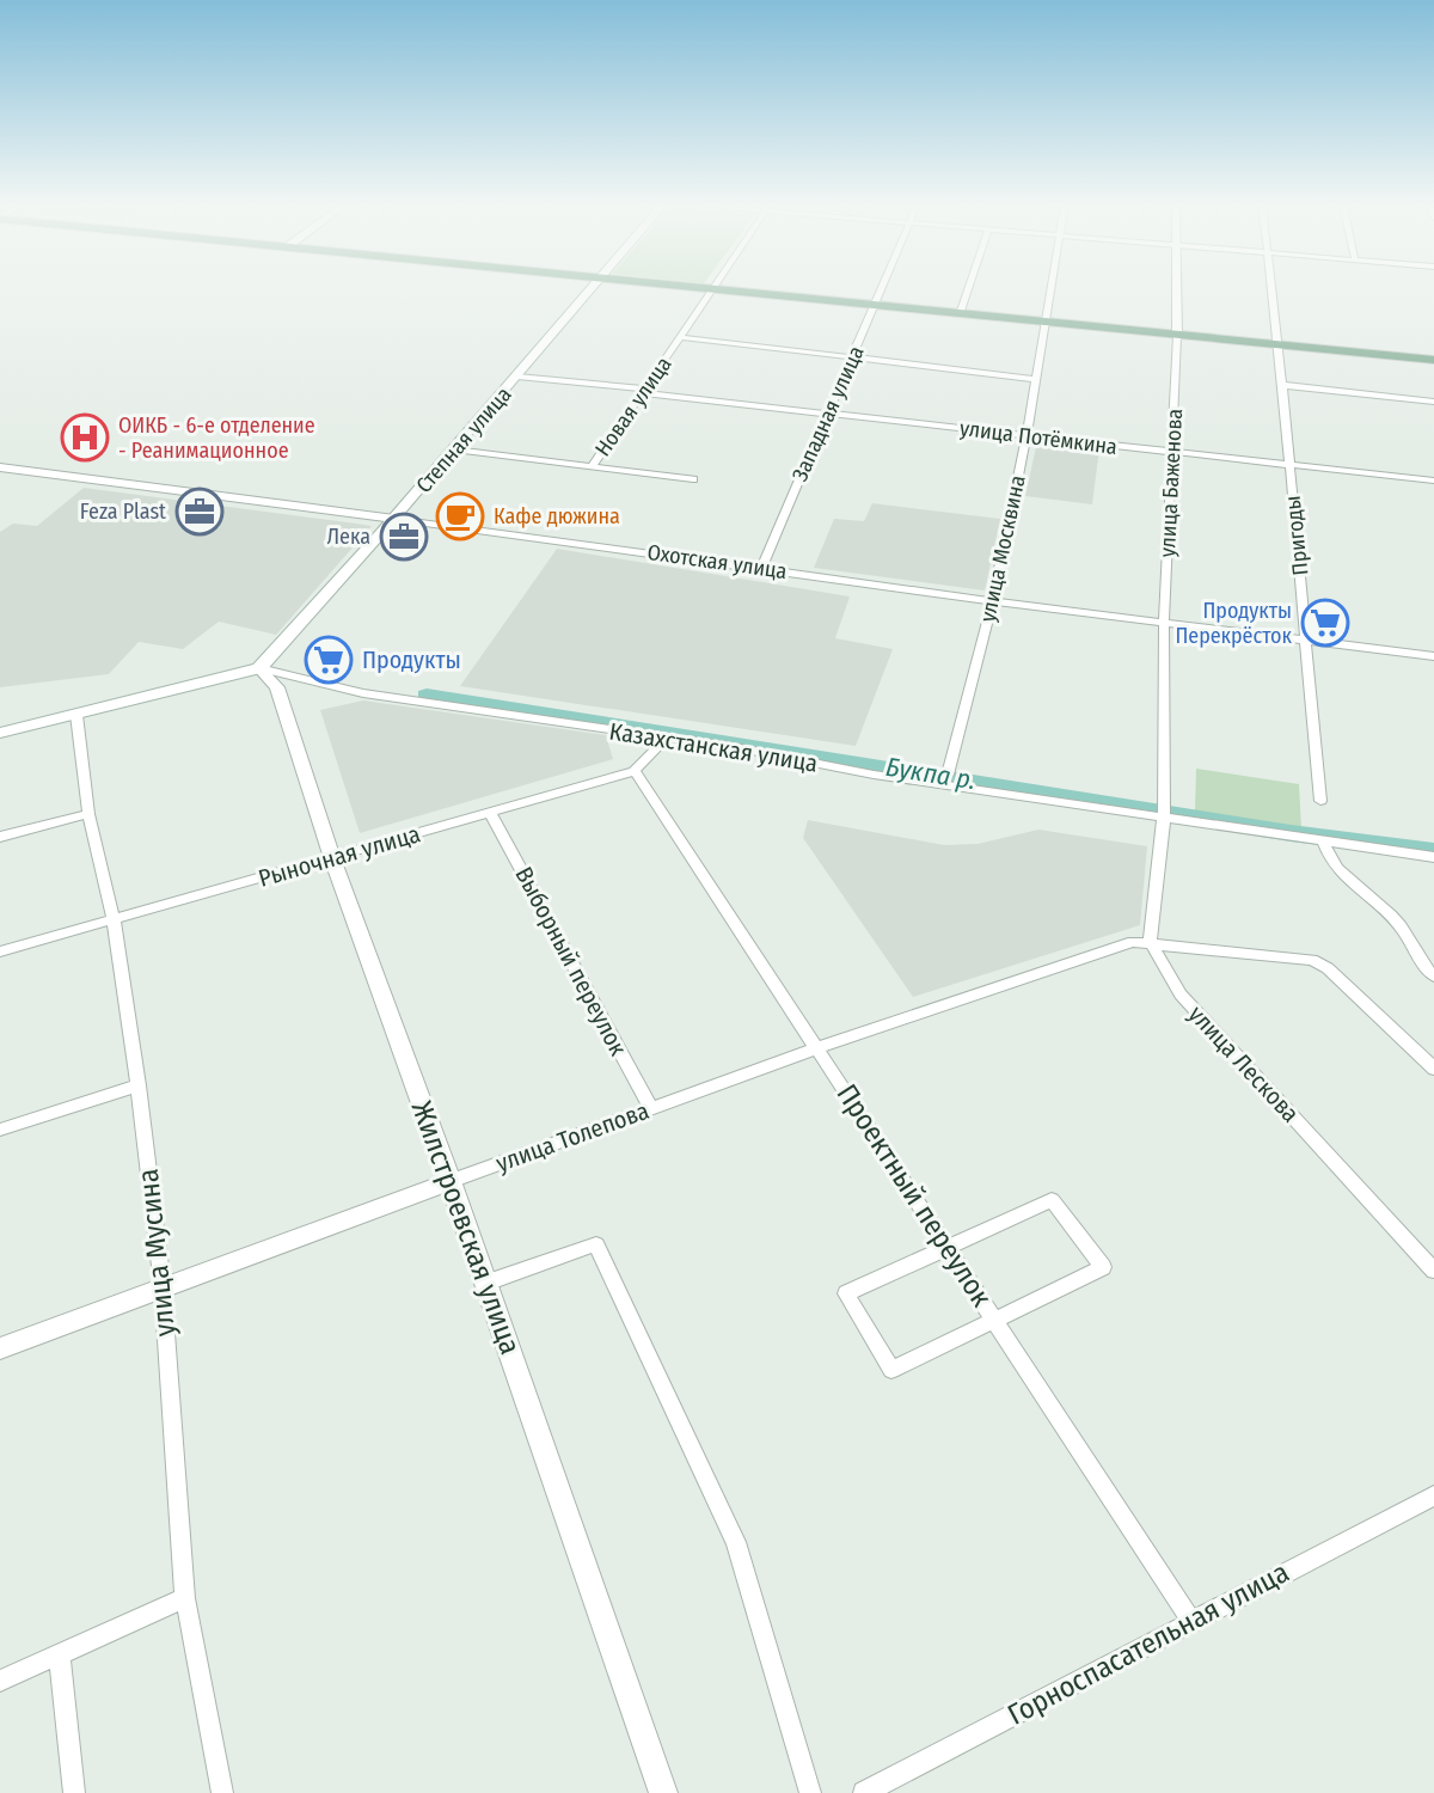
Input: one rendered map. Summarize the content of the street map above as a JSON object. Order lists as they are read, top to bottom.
{
  "streets": {
    "main road": ["Степная улица", "Казахстанская улица"],
    "street": [
      "Новая улица",
      "Западная улица",
      "улица Потёмкина",
      "улица Баженова",
      "Пригоды",
      "улица Москвина",
      "Охотская улица",
      "Рыночная улица",
      "Выборный переулок",
      "улица Лескова",
      "улица Толепова",
      "Проектный переулок",
      "Жилстроевская улица",
      "улица Мусина",
      "Горноспасательная улица"
    ]
  },
  "crossings": [
    ["Новая улица", "улица Потёмкина"],
    ["Западная улица", "улица Потёмкина"],
    ["Западная улица", "Охотская улица"],
    ["улица Потёмкина", "Степная улица"],
    ["улица Потёмкина", "улица Баженова"],
    ["улица Потёмкина", "Пригоды"],
    ["улица Потёмкина", "улица Москвина"],
    ["Степная улица", "Охотская улица"],
    ["Степная улица", "Казахстанская улица"],
    ["Степная улица", "Жилстроевская улица"],
    ["улица Баженова", "Охотская улица"],
    ["улица Баженова", "Казахстанская улица"],
    ["Пригоды", "Охотская улица"],
    ["улица Москвина", "Охотская улица"],
    ["Казахстанская улица", "Рыночная улица"],
    ["Казахстанская улица", "Жилстроевская улица"],
    ["Казахстанская улица", "улица Мусина"],
    ["Рыночная улица", "Выборный переулок"],
    ["Рыночная улица", "Проектный переулок"],
    ["Рыночная улица", "Жилстроевская улица"],
    ["Рыночная улица", "улица Мусина"],
    ["Выборный переулок", "улица Толепова"],
    ["улица Лескова", "улица Толепова"],
    ["улица Толепова", "Проектный переулок"],
    ["улица Толепова", "Жилстроевская улица"],
    ["улица Толепова", "улица Мусина"],
    ["Проектный переулок", "Горноспасательная улица"]
  ],
  "water": ["Букпа р."],
  "places": {
    "hospital": ["ОИКБ - 6-е отделение - Реанимационное"],
    "office": ["Feza Plast", "Лека"],
    "cafe": ["Кафе дюжина"],
    "supermarket": ["Продукты Перекрёсток", "Продукты"]
  }
}
